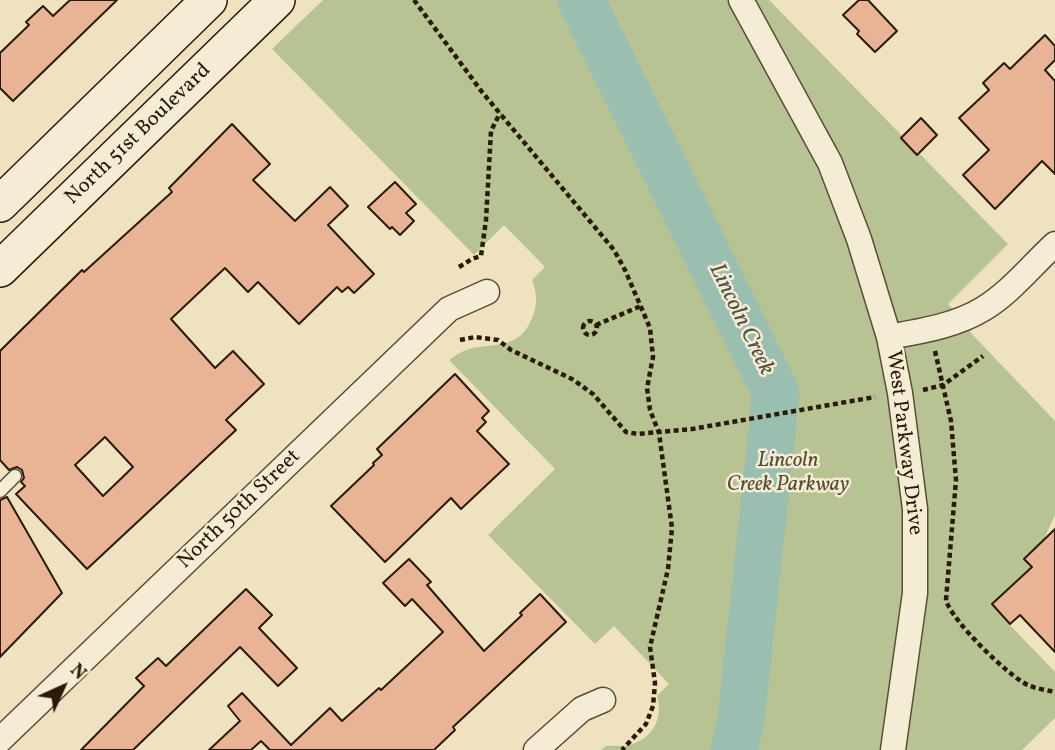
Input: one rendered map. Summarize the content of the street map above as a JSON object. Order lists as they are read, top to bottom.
{
  "streets": {
    "street": ["North 51st Boulevard", "West Parkway Drive", "North 50th Street"]
  },
  "water": ["Lincoln Creek"],
  "parks": ["Lincoln Creek Parkway"],
  "north": "top right"
}
